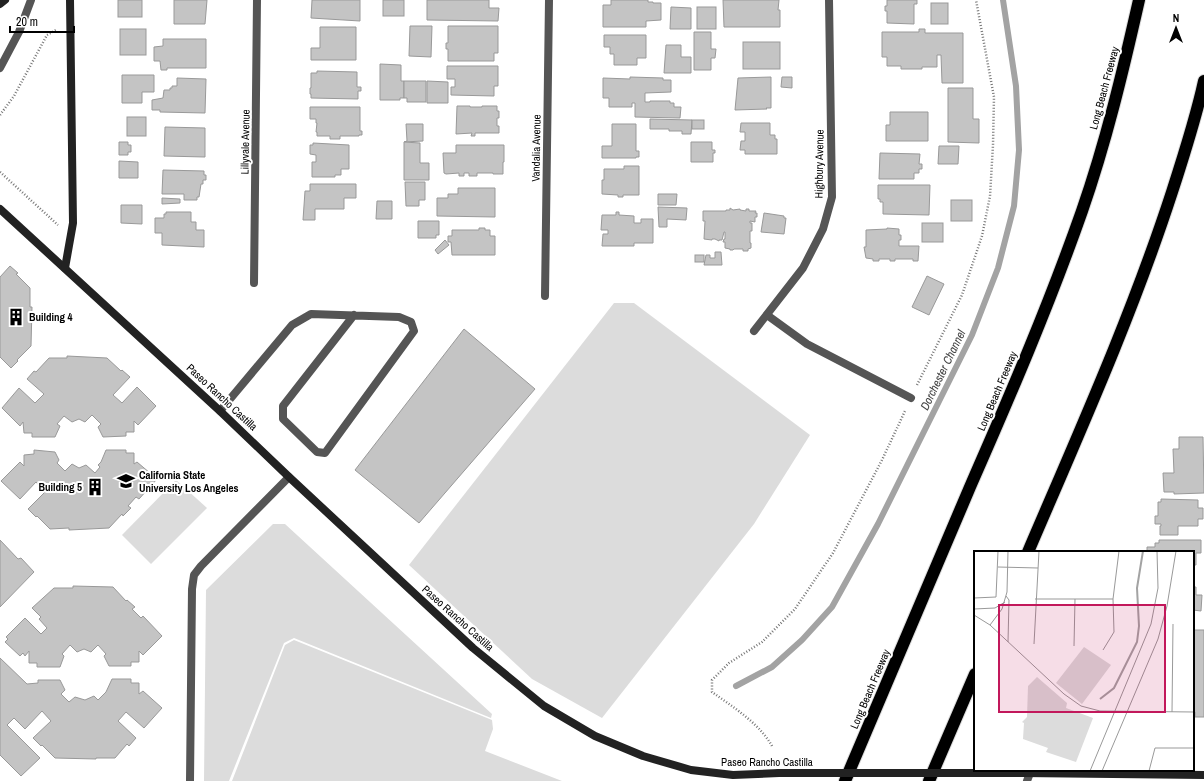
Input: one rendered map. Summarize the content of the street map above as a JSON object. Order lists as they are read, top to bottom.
{
  "streets": {
    "highway": ["Long Beach Freeway"],
    "street": [
      "Lillyvale Avenue",
      "Vandalia Avenue",
      "Highbury Avenue",
      "Paseo Rancho Castilla"
    ]
  },
  "water": ["Dorchester Channel"],
  "places": {
    "building": ["Building 4", "Building 5"],
    "school or university": ["California State University Los Angeles"]
  },
  "scale_bar": "20 m",
  "north": "top"
}
